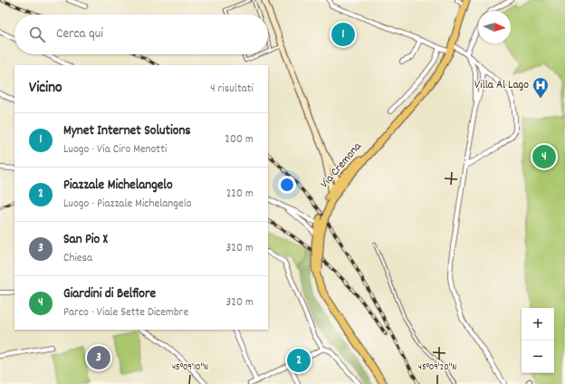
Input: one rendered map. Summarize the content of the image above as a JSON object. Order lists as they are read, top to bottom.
{
  "streets": {
    "main road": ["Via Cremona"]
  },
  "places": {
    "hospital": ["Villa Al Lago"]
  },
  "north": "right",
  "page": {
    "search": "Cerca qui",
    "pins": [
      "1",
      "4",
      "3",
      "2"
    ],
    "heading": ["Vicino", "4 risultati"],
    "list": [
      {
        "mark": "1",
        "name": "Mynet Internet Solutions",
        "note": "Luogo · Via Ciro Menotti",
        "value": "200 m"
      },
      {
        "mark": "2",
        "name": "Piazzale Michelangelo",
        "note": "Luogo · Piazzale Michelangelo",
        "value": "220 m"
      },
      {
        "mark": "3",
        "name": "San Pio X",
        "note": "Chiesa",
        "value": "320 m"
      },
      {
        "mark": "4",
        "name": "Giardini di Belfiore",
        "note": "Parco · Viale Sette Dicembre",
        "value": "320 m"
      }
    ],
    "map_buttons": ["+", "−"]
  },
  "coordinates": ["45°09'10\"N", "45°09'20\"N"]
}
